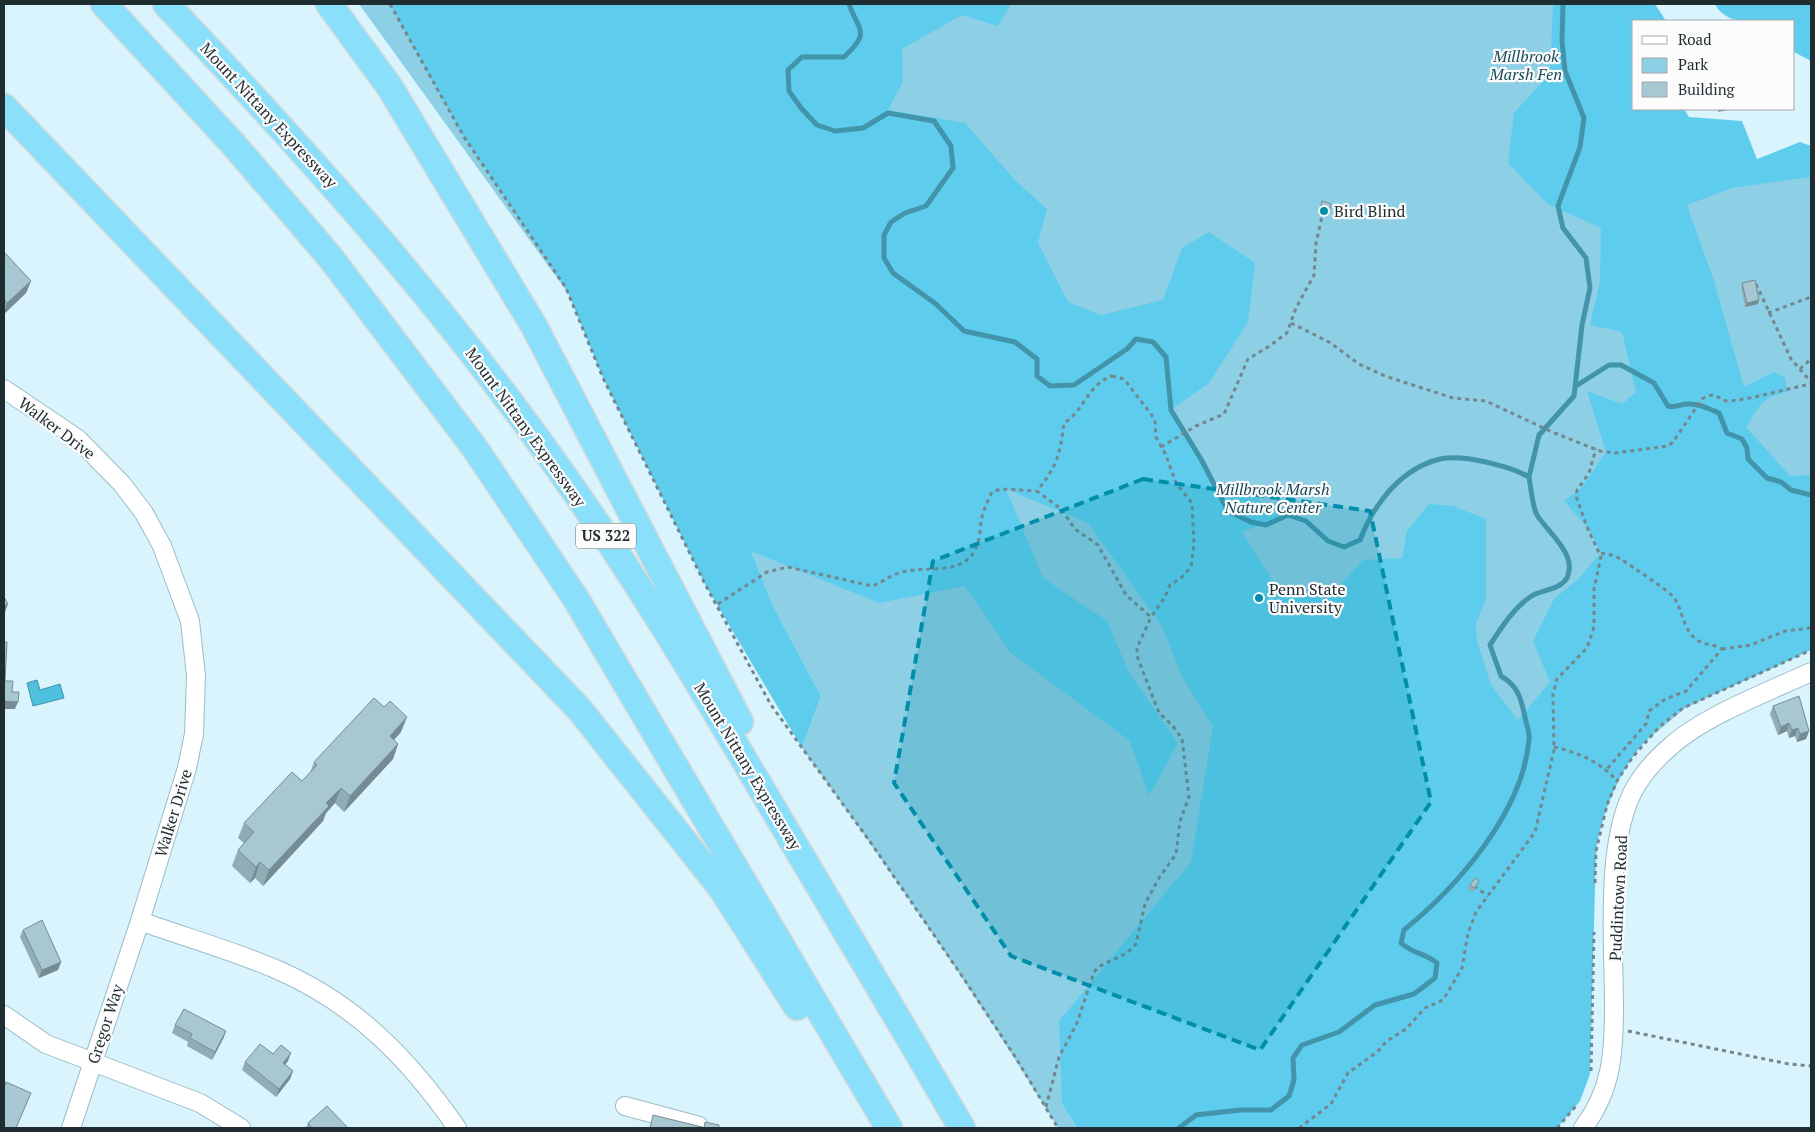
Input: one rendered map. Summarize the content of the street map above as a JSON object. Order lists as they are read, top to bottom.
{
  "streets": {
    "highway": ["Mount Nittany Expressway", "US 322"],
    "street": ["Walker Drive", "Puddintown Road", "Gregor Way"]
  },
  "crossings": [
    ["Walker Drive", "Gregor Way"]
  ],
  "parks": ["Millbrook Marsh Fen", "Millbrook Marsh Nature Center"],
  "places": ["Bird Blind", "Penn State University"],
  "legend": ["Road", "Park", "Building"]
}
